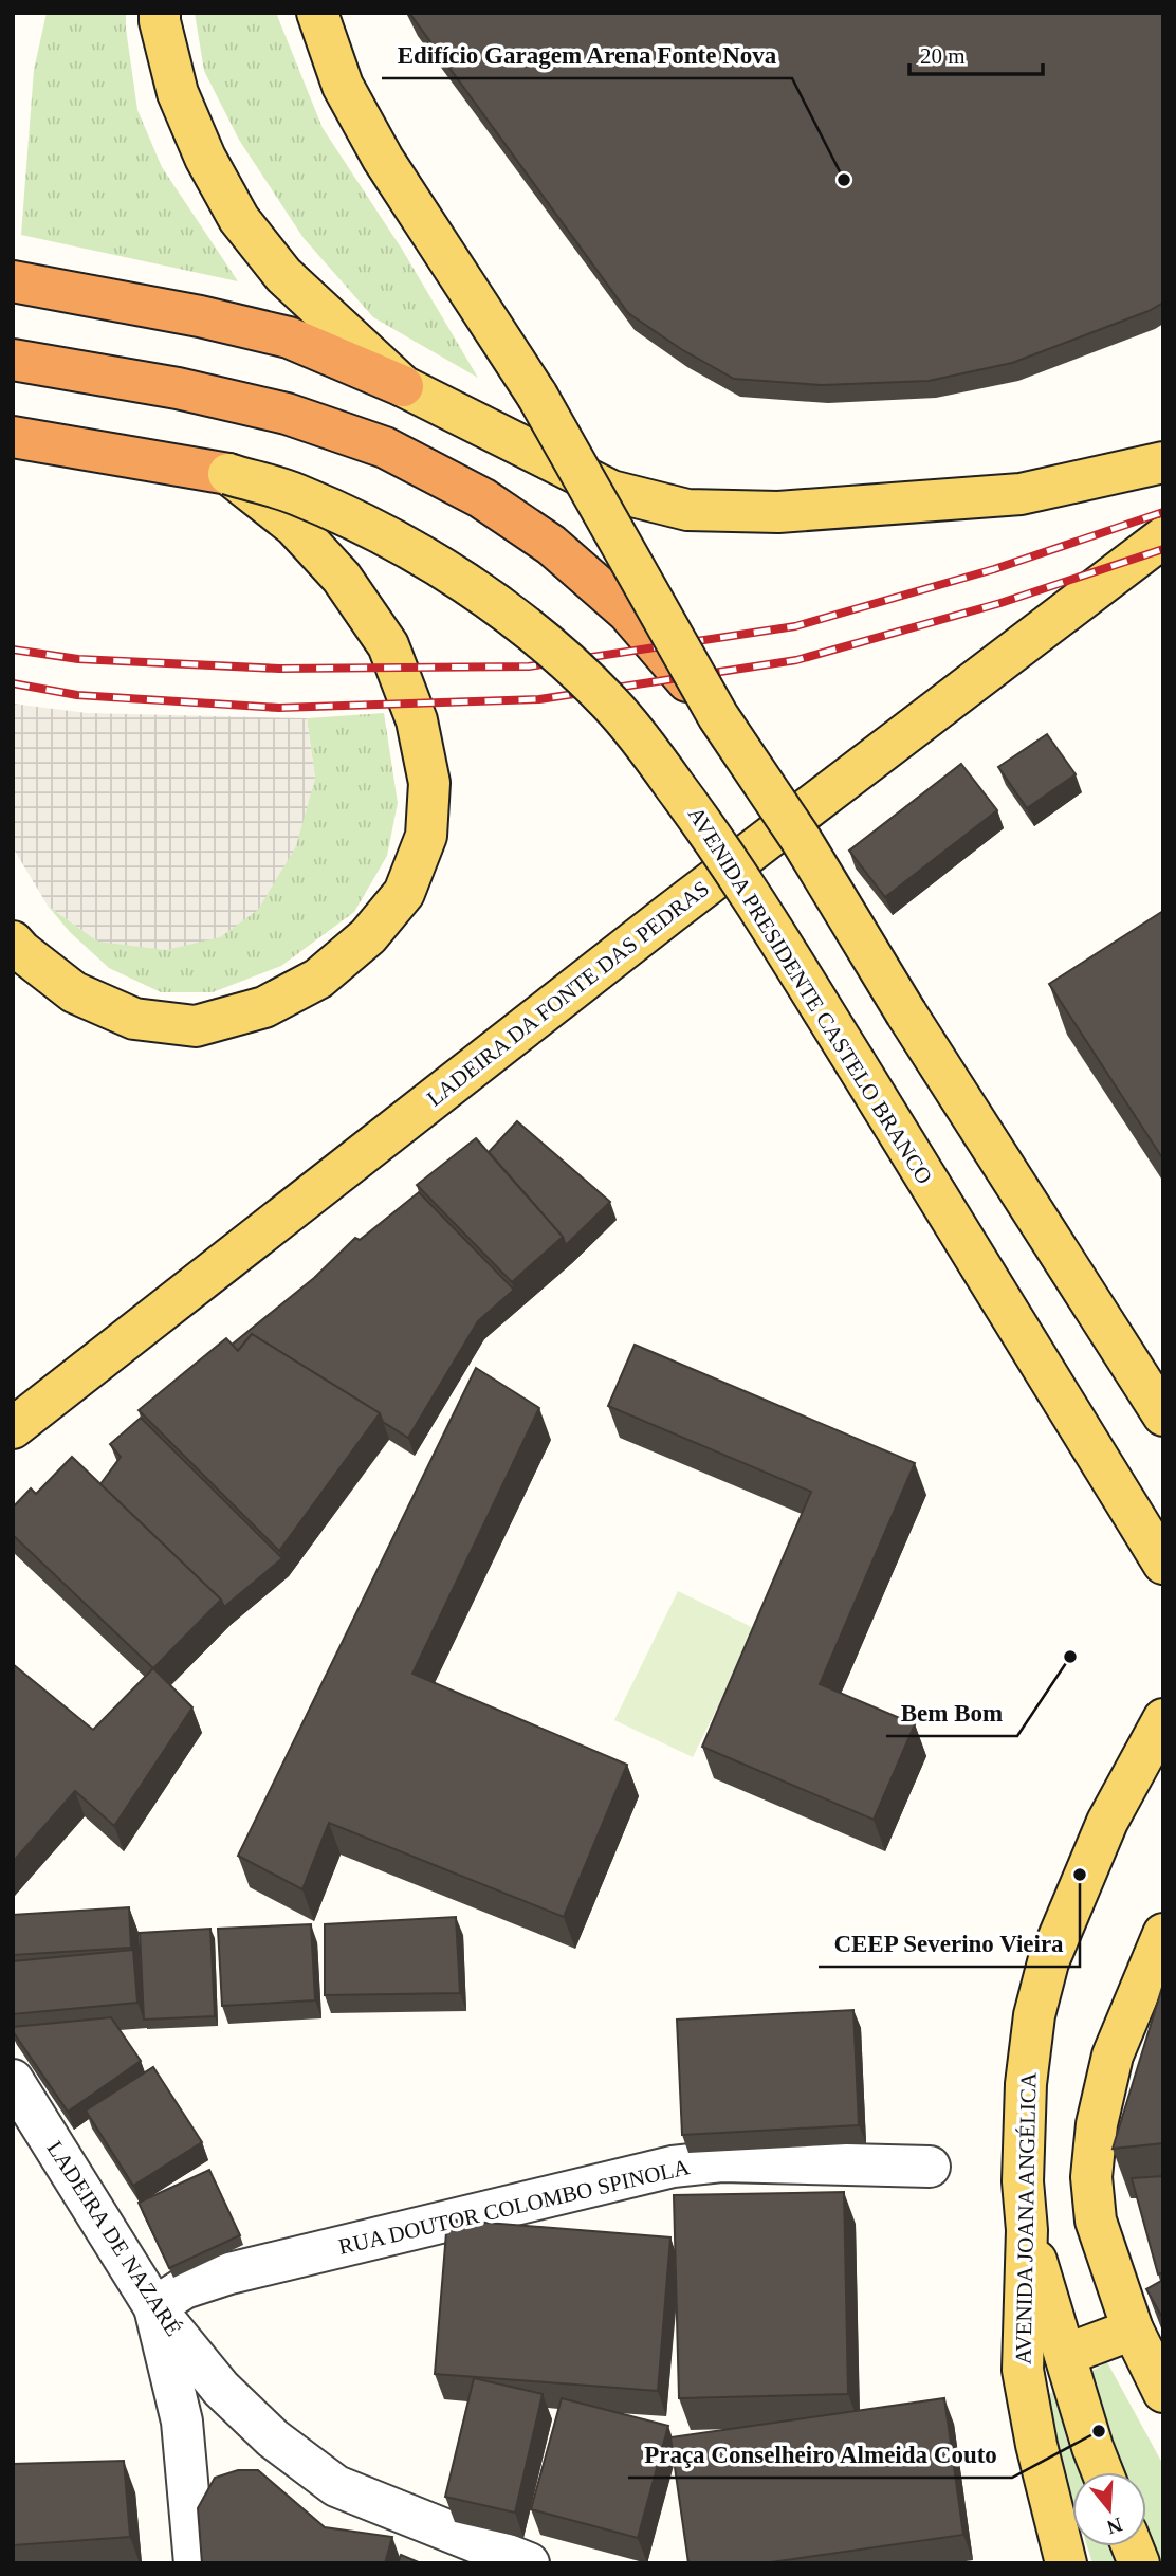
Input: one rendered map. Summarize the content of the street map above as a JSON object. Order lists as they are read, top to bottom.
{
  "streets": {
    "highway": ["AVENIDA PRESIDENTE CASTELO BRANCO"],
    "main road": ["LADEIRA DA FONTE DAS PEDRAS", "AVENIDA JOANA ANGÉLICA"],
    "street": ["RUA DOUTOR COLOMBO SPINOLA", "LADEIRA DE NAZARÉ"]
  },
  "crossings": [
    ["RUA DOUTOR COLOMBO SPINOLA", "LADEIRA DE NAZARÉ"]
  ],
  "places": [
    "Edifício Garagem Arena Fonte Nova",
    "Bem Bom",
    "CEEP Severino Vieira",
    "Praça Conselheiro Almeida Couto"
  ],
  "scale_bar": "20 m",
  "north": "bottom"
}
